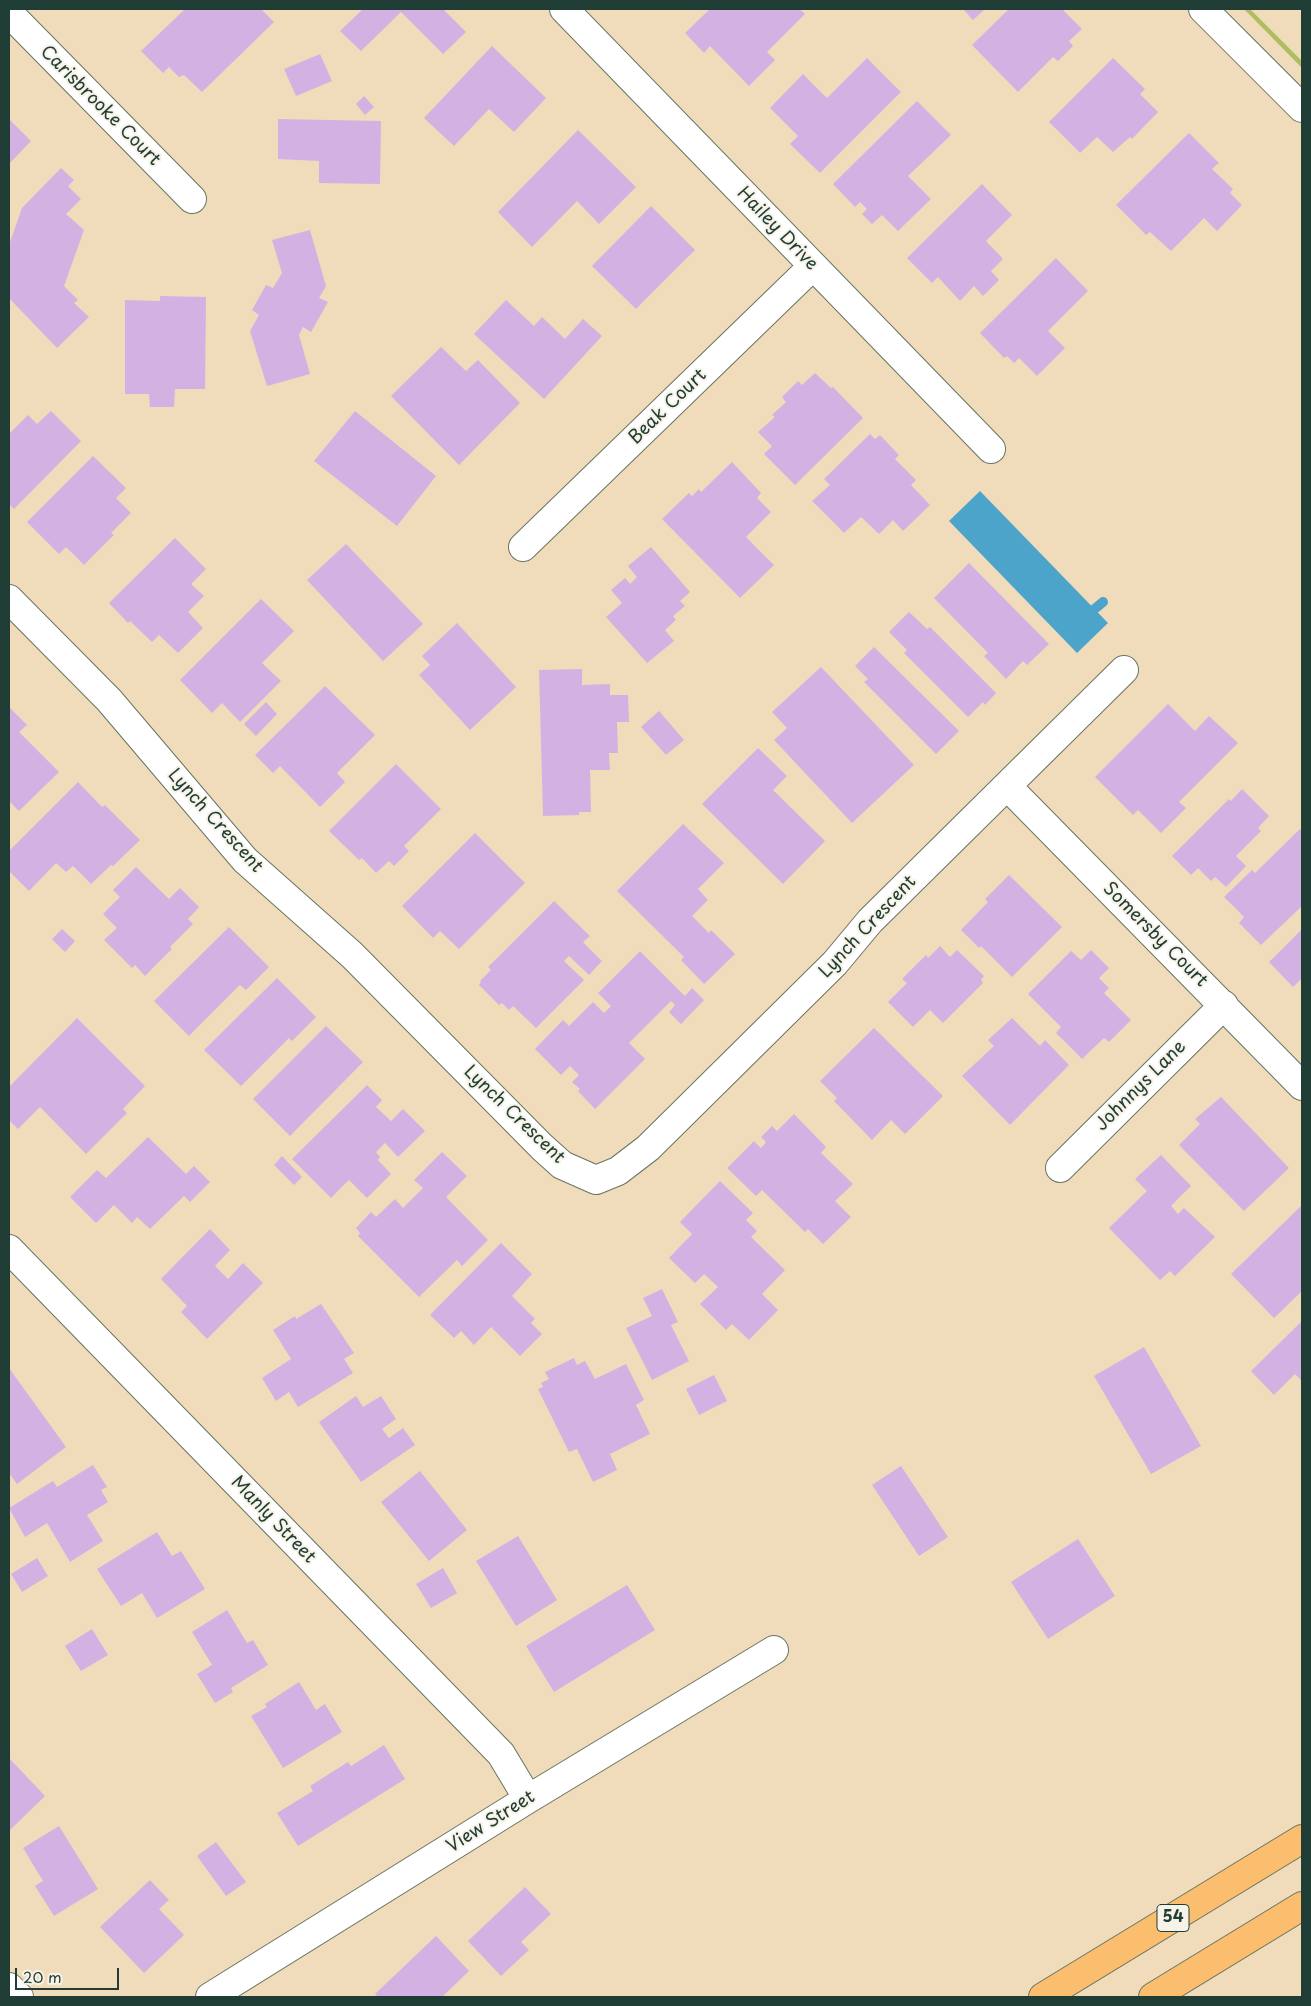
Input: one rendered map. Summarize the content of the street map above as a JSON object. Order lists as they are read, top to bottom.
{
  "streets": {
    "main road": ["54"],
    "street": [
      "Carisbrooke Court",
      "Hailey Drive",
      "Beak Court",
      "Lynch Crescent",
      "Somersby Court",
      "Johnnys Lane",
      "Manly Street",
      "View Street"
    ]
  },
  "crossings": [
    ["Hailey Drive", "Beak Court"],
    ["Lynch Crescent", "Somersby Court"],
    ["Somersby Court", "Johnnys Lane"],
    ["Manly Street", "View Street"]
  ],
  "scale_bar": "20 m"
}
